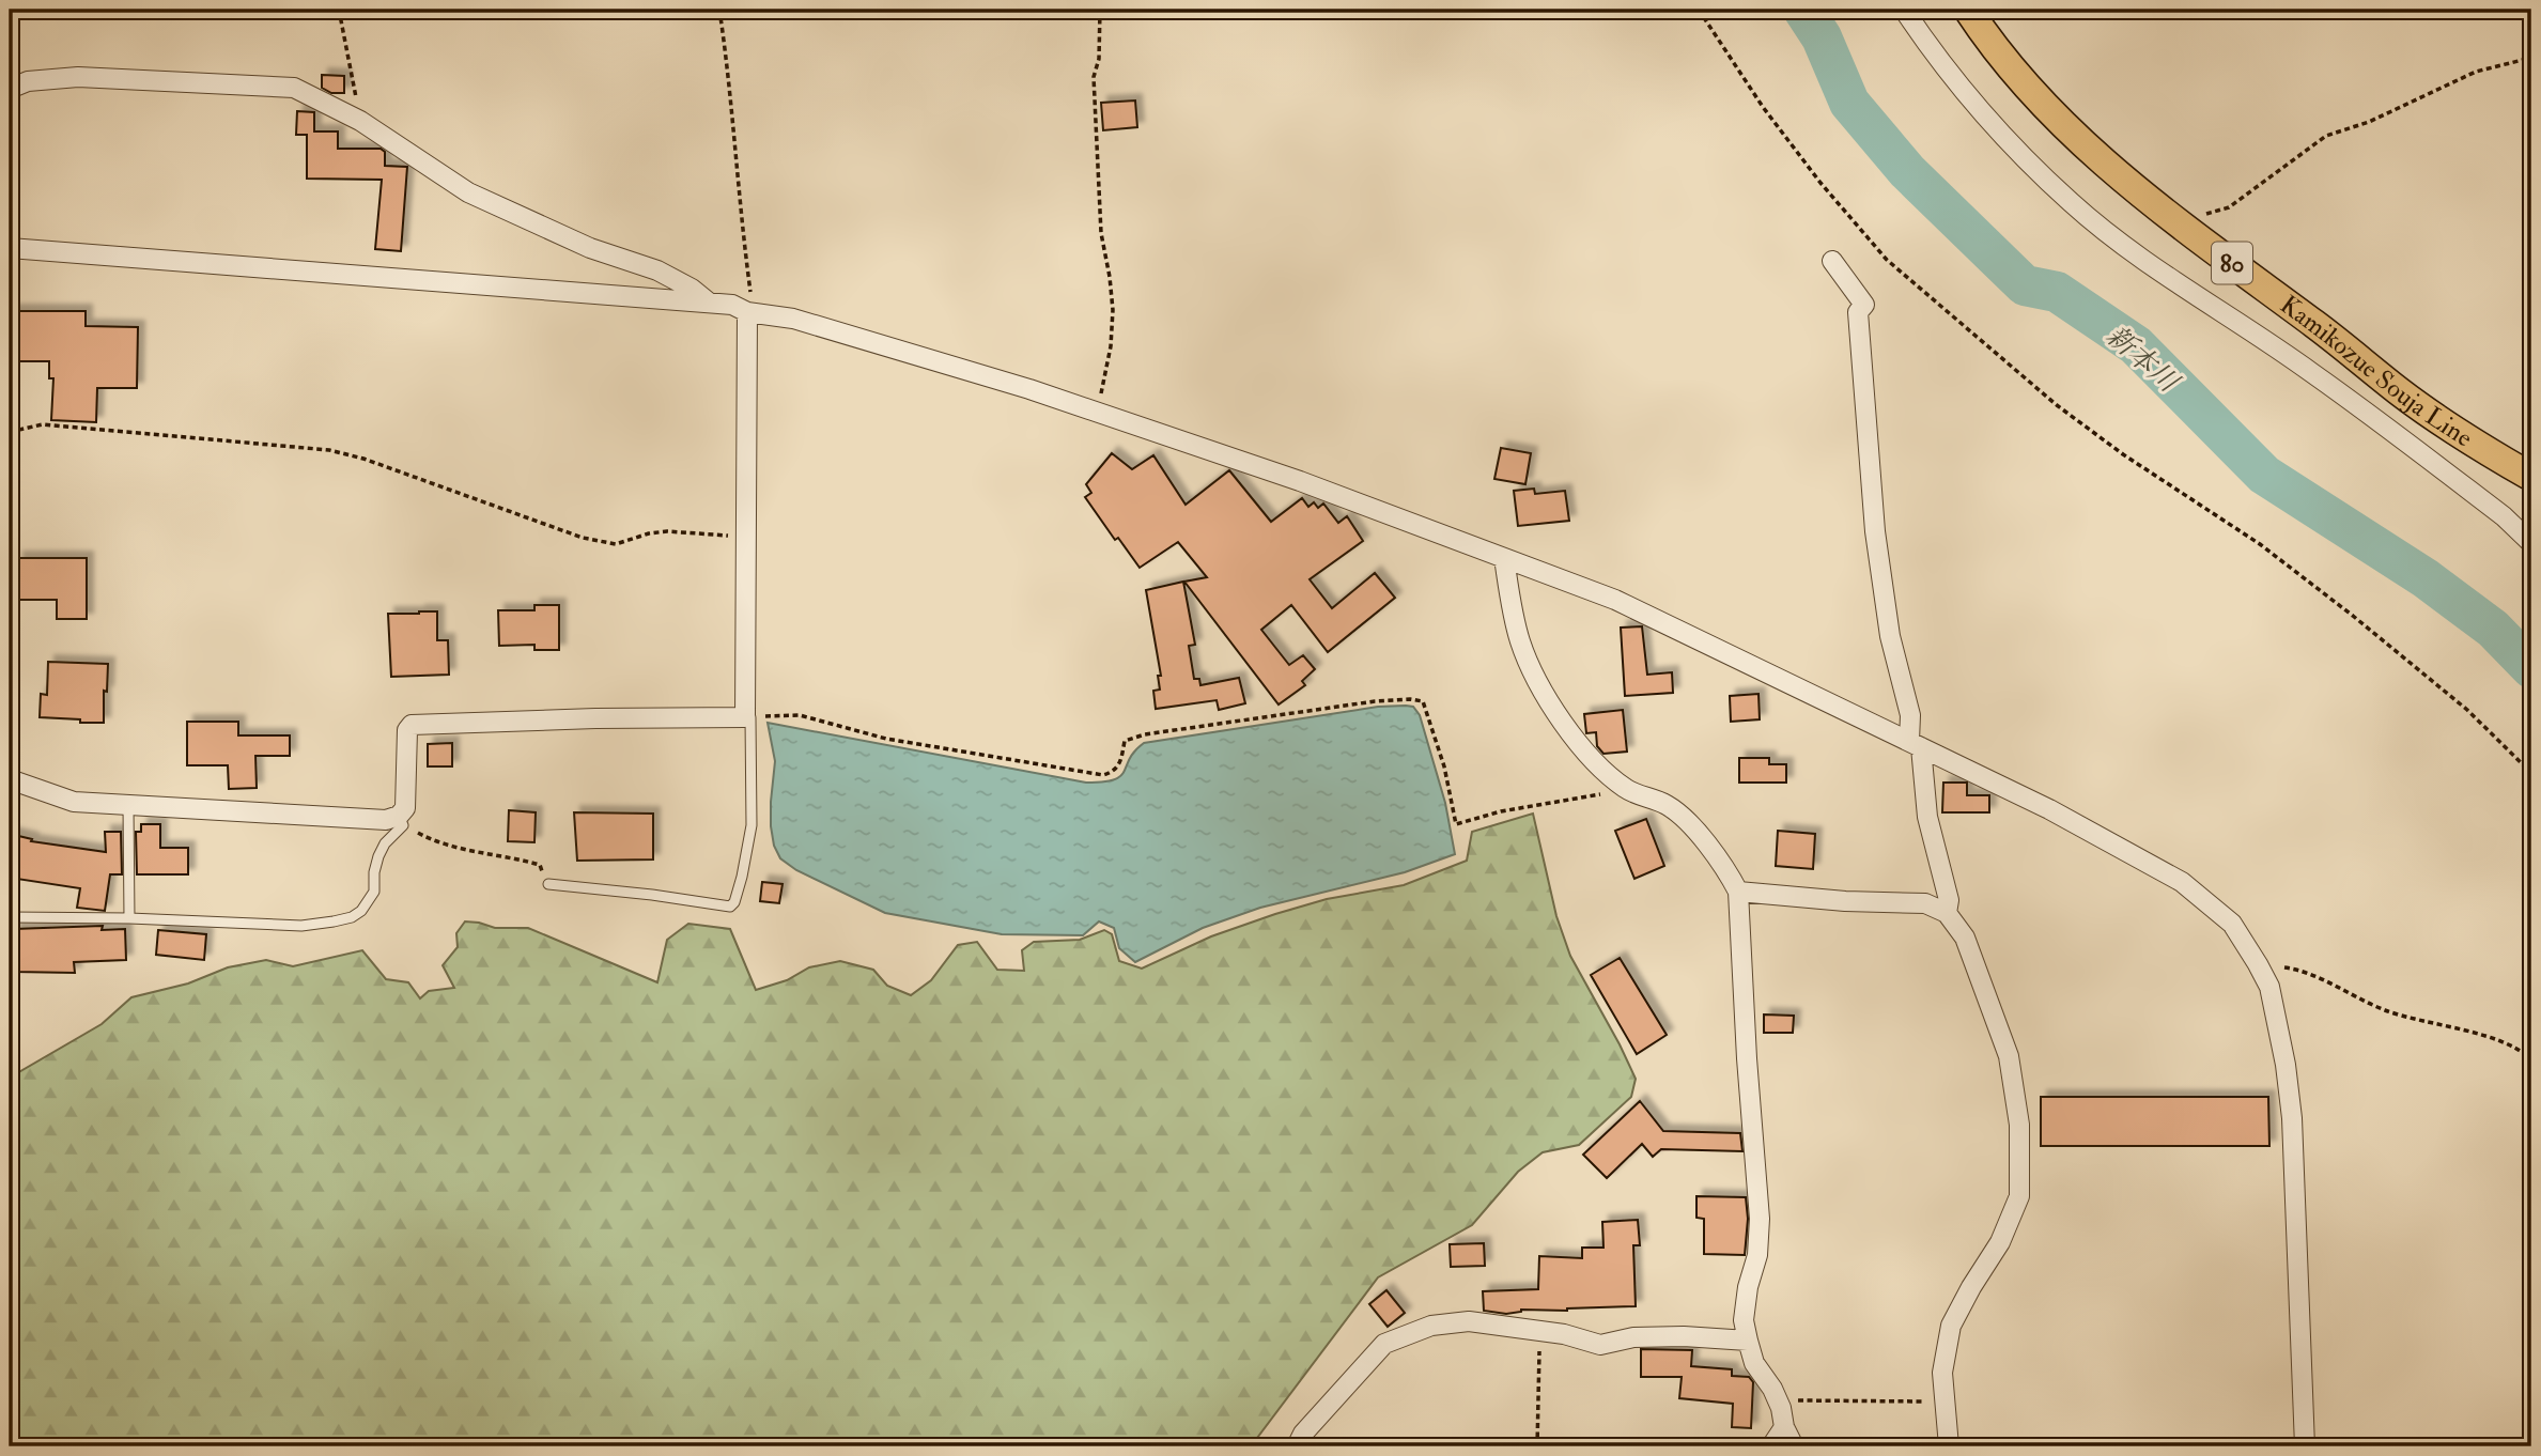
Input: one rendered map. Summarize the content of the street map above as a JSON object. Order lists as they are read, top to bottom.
{
  "streets": {
    "main road": ["80", "Kamikozue Souja Line"]
  },
  "water": ["新本川"]
}
